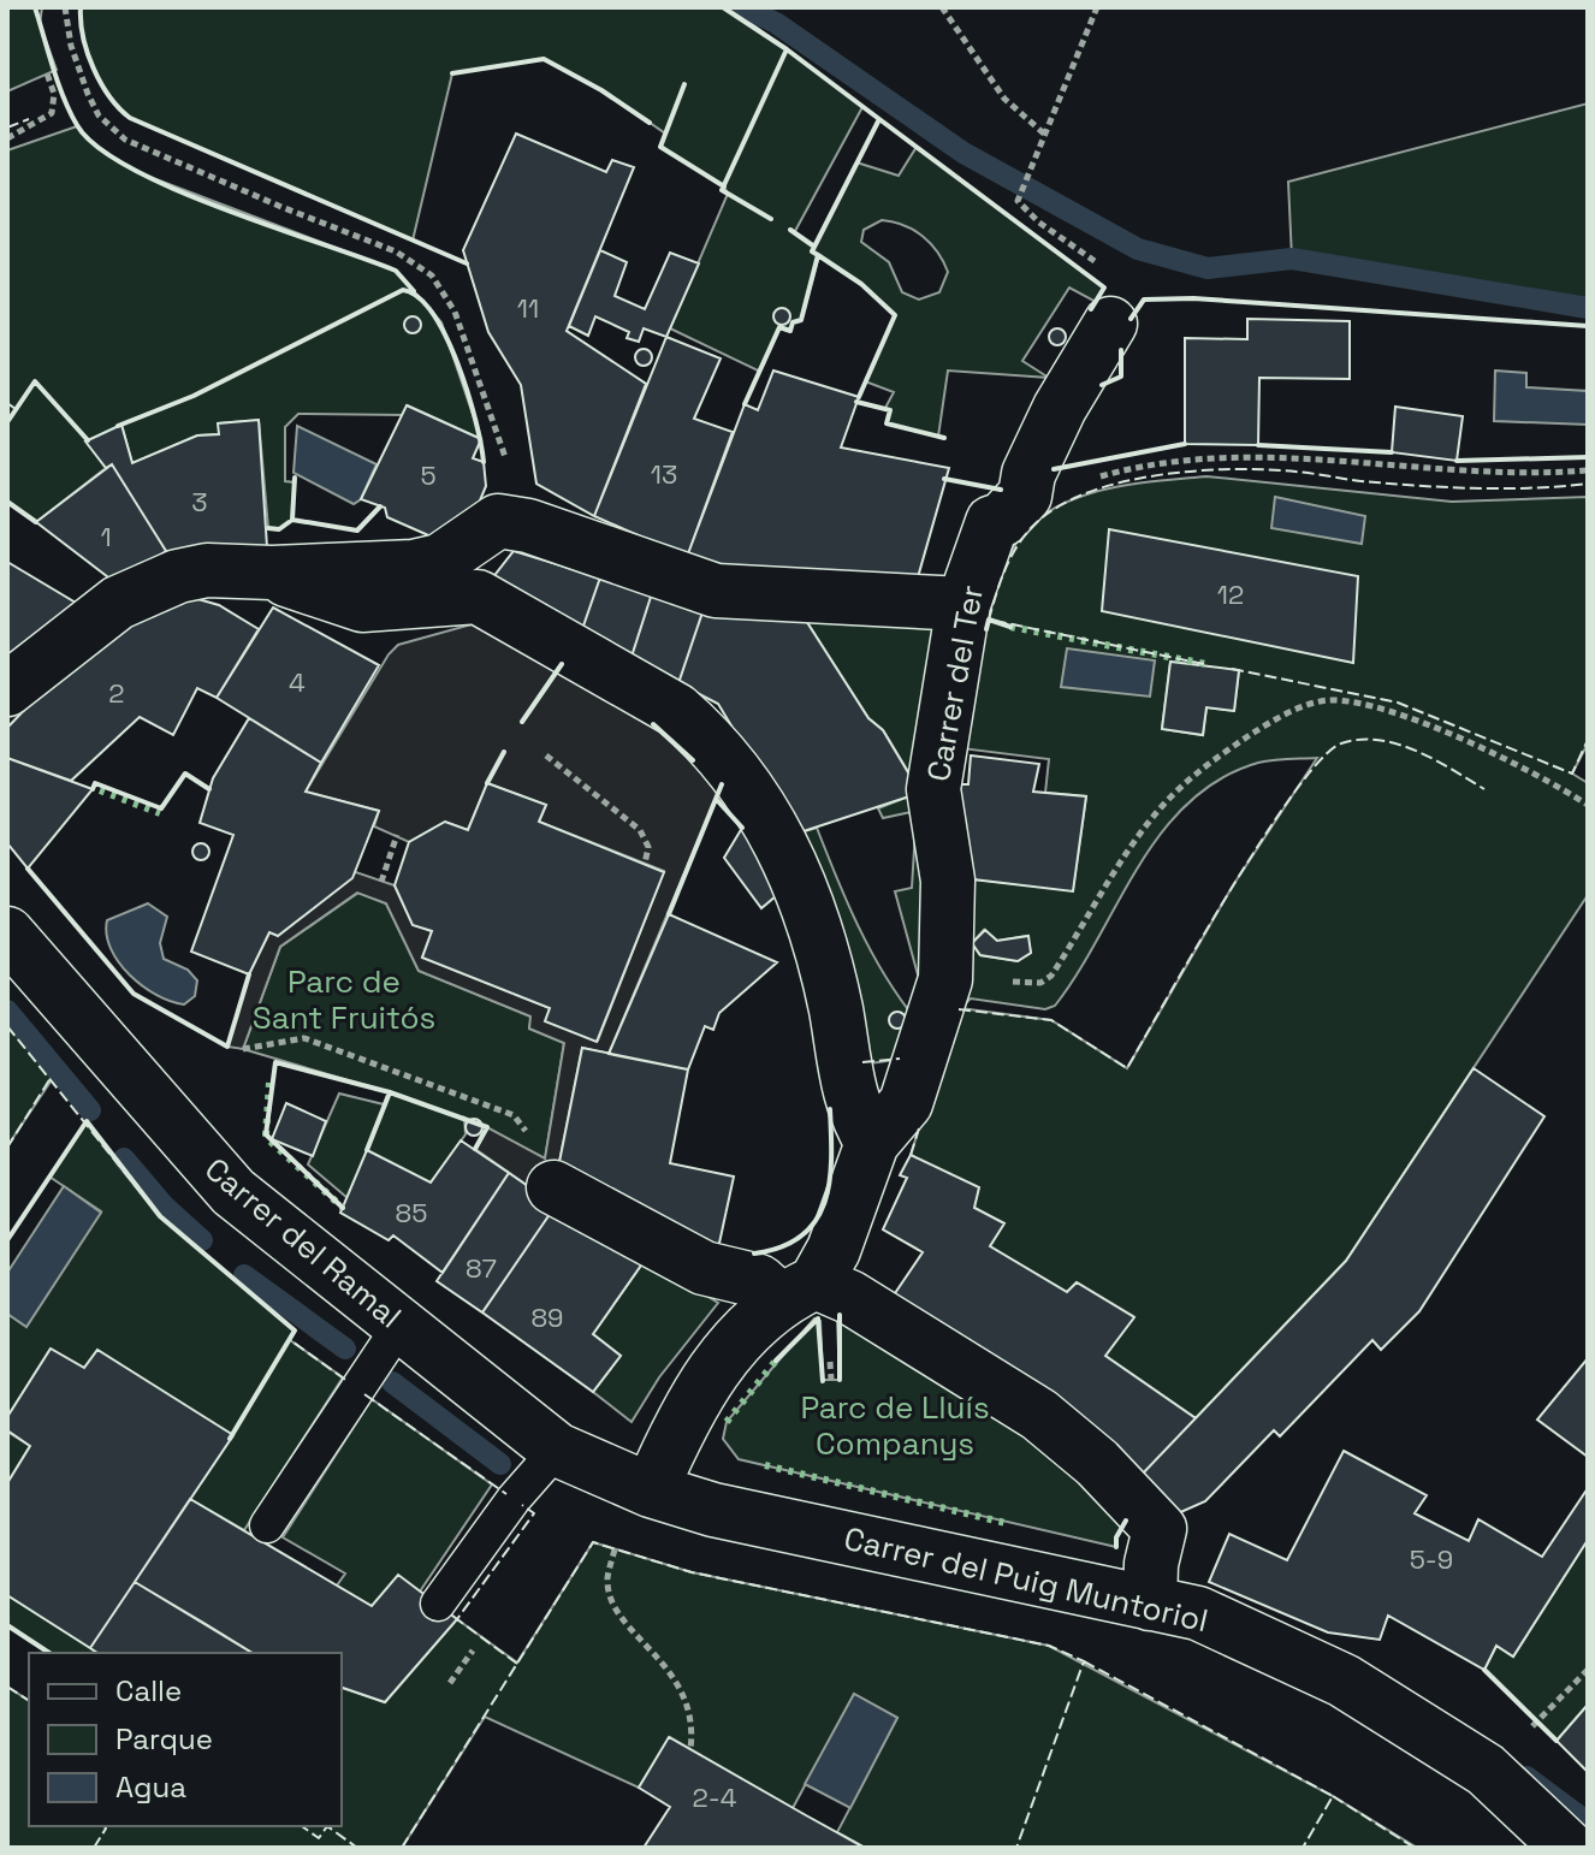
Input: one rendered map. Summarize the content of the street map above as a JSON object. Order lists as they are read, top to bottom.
{
  "streets": {
    "street": ["Carrer del Ter", "Carrer del Ramal", "Carrer del Puig Muntoriol"]
  },
  "crossings": [
    ["Carrer del Ramal", "Carrer del Puig Muntoriol"]
  ],
  "parks": ["Parc de Sant Fruitós", "Parc de Lluís Companys"],
  "house_numbers": [
    "11",
    "13",
    "5",
    "3",
    "1",
    "12",
    "4",
    "2",
    "85",
    "87",
    "89",
    "5-9",
    "2-4"
  ],
  "legend": ["Calle", "Parque", "Agua"]
}
